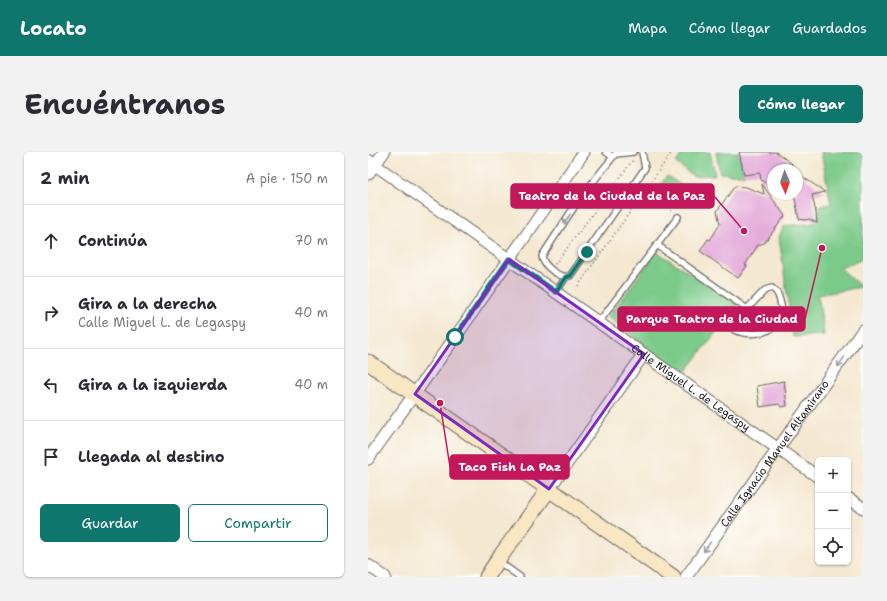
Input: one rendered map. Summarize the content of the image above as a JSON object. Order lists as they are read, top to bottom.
{
  "streets": {
    "street": ["Calle Miguel L. de Legaspy", "Calle Ignacio Manuel Altamirano"]
  },
  "crossings": [
    ["Calle Miguel L. de Legaspy", "Calle Ignacio Manuel Altamirano"]
  ],
  "one_way": ["Calle Ignacio Manuel Altamirano"],
  "places": ["Teatro de la Ciudad de la Paz", "Parque Teatro de la Ciudad", "Taco Fish La Paz"],
  "north": "bottom",
  "page": {
    "header": "Locato",
    "nav": ["Mapa", "Cómo llegar", "Guardados"],
    "title": "Encuéntranos",
    "buttons": [
      "Cómo llegar",
      ["Guardar", "Compartir"]
    ],
    "heading": ["2 min", "A pie · 150 m"],
    "list": [
      ["Continúa", "70 m"],
      ["Gira a la derecha", "Calle Miguel L. de Legaspy", "40 m"],
      ["Gira a la izquierda", "40 m"],
      "Llegada al destino"
    ],
    "map_buttons": ["+", "−"]
  }
}
